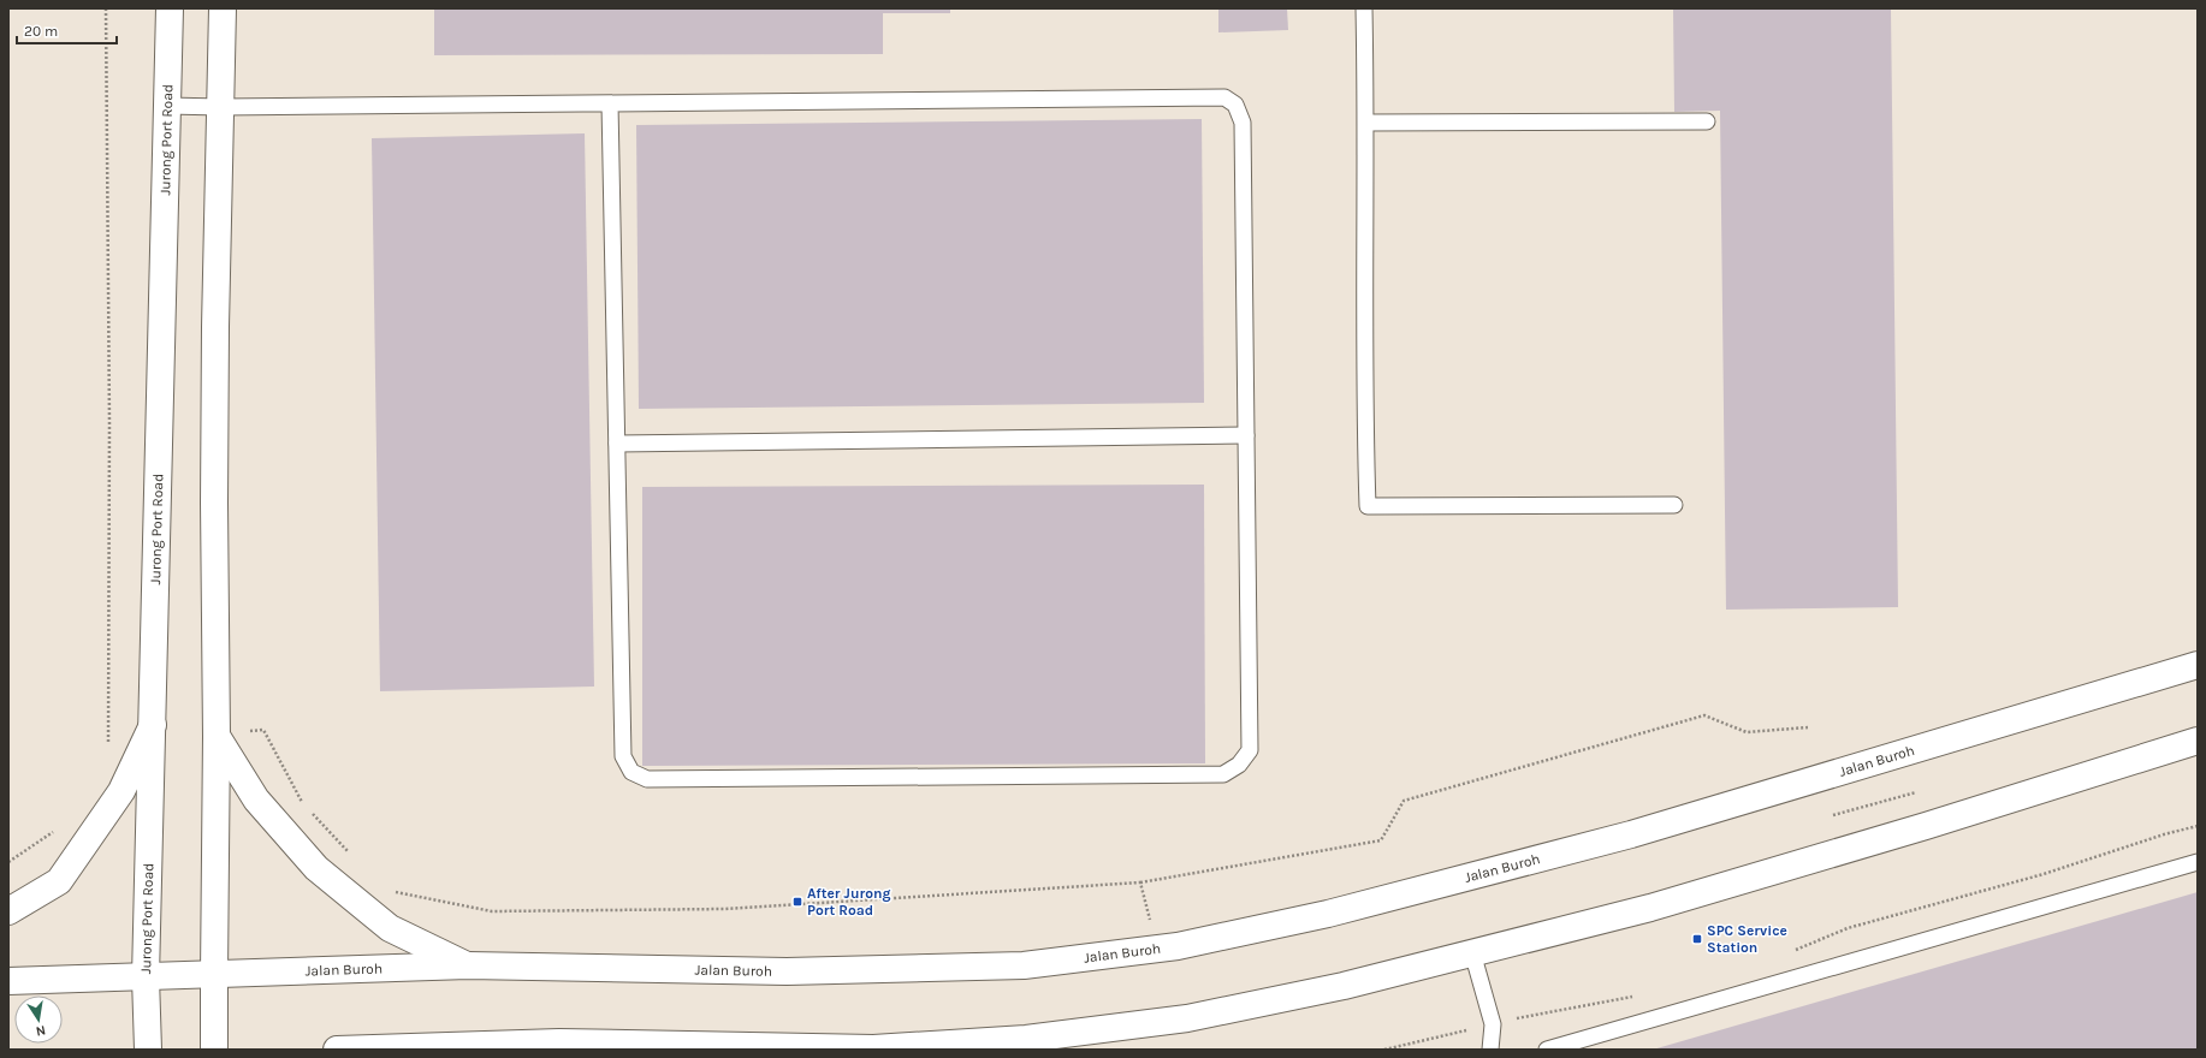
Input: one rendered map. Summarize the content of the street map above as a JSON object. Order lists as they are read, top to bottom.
{
  "streets": {
    "main road": ["Jurong Port Road", "Jalan Buroh"]
  },
  "crossings": [
    ["Jurong Port Road", "Jalan Buroh"]
  ],
  "places": {
    "transit": ["After Jurong Port Road", "SPC Service Station"]
  },
  "scale_bar": "20 m",
  "north": "bottom"
}
